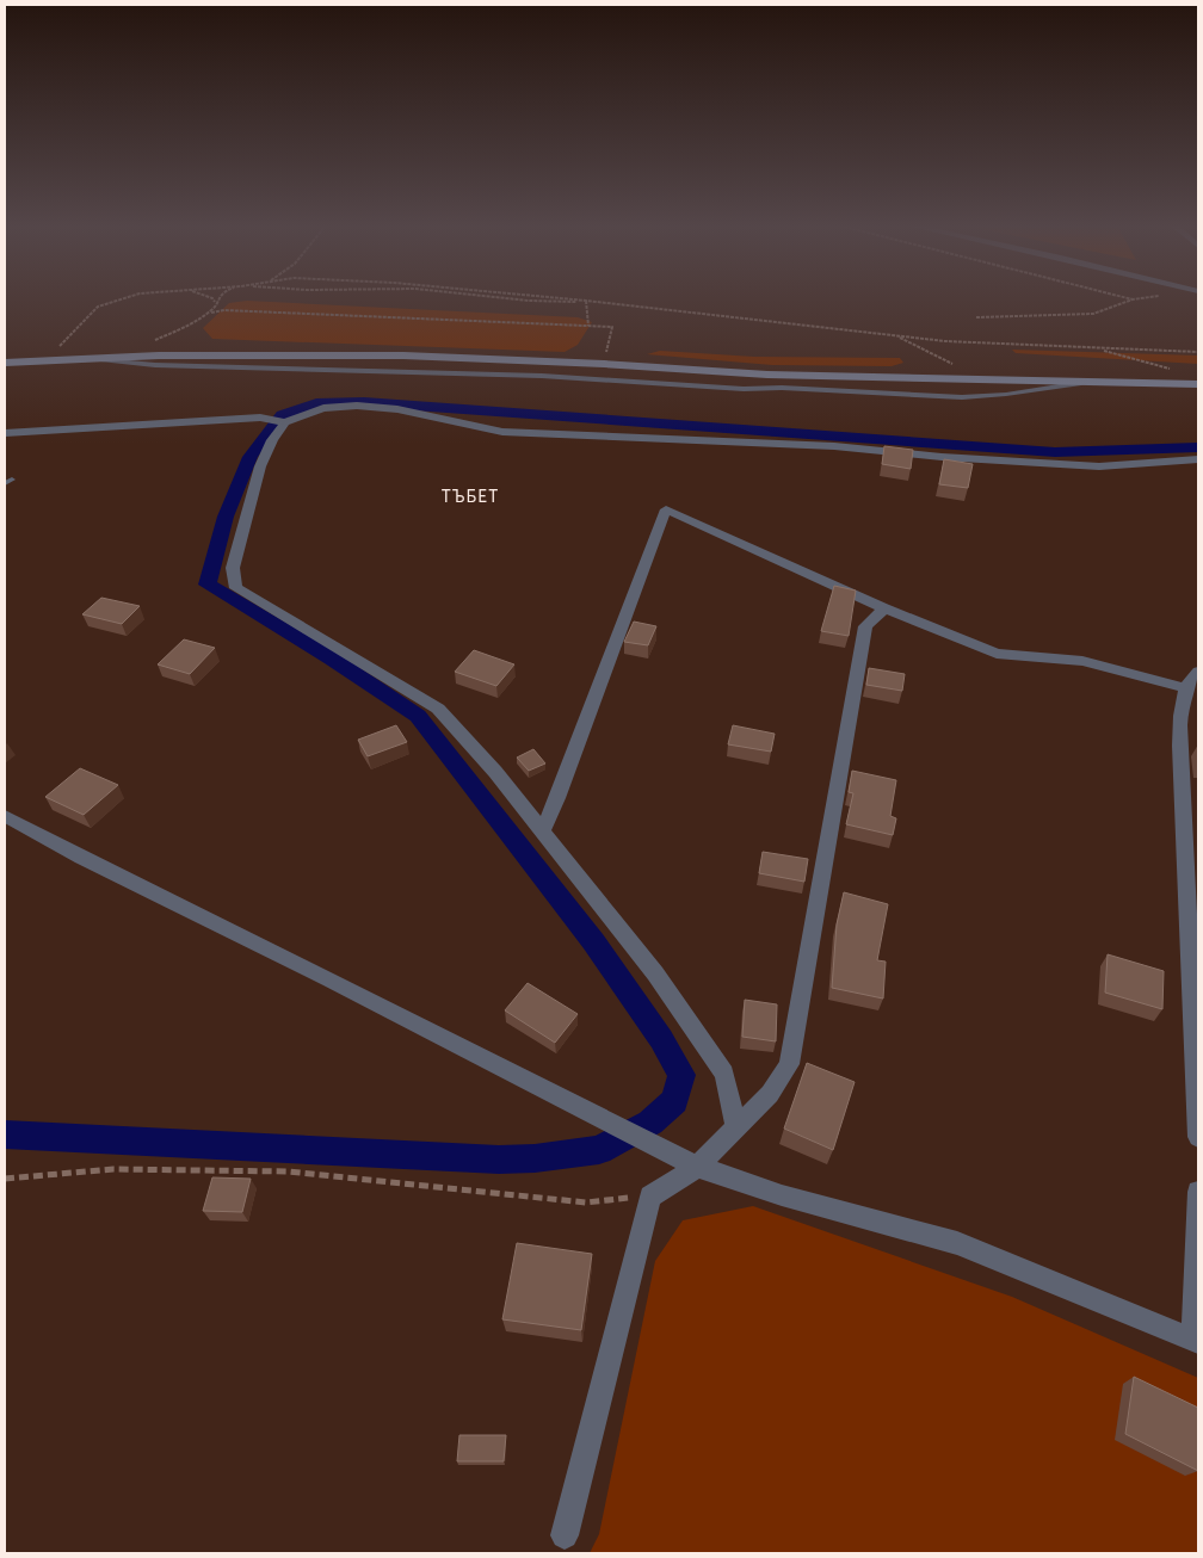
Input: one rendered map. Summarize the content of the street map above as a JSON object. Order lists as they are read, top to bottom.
{
  "districts": ["ТЪБЕТ"]
}
